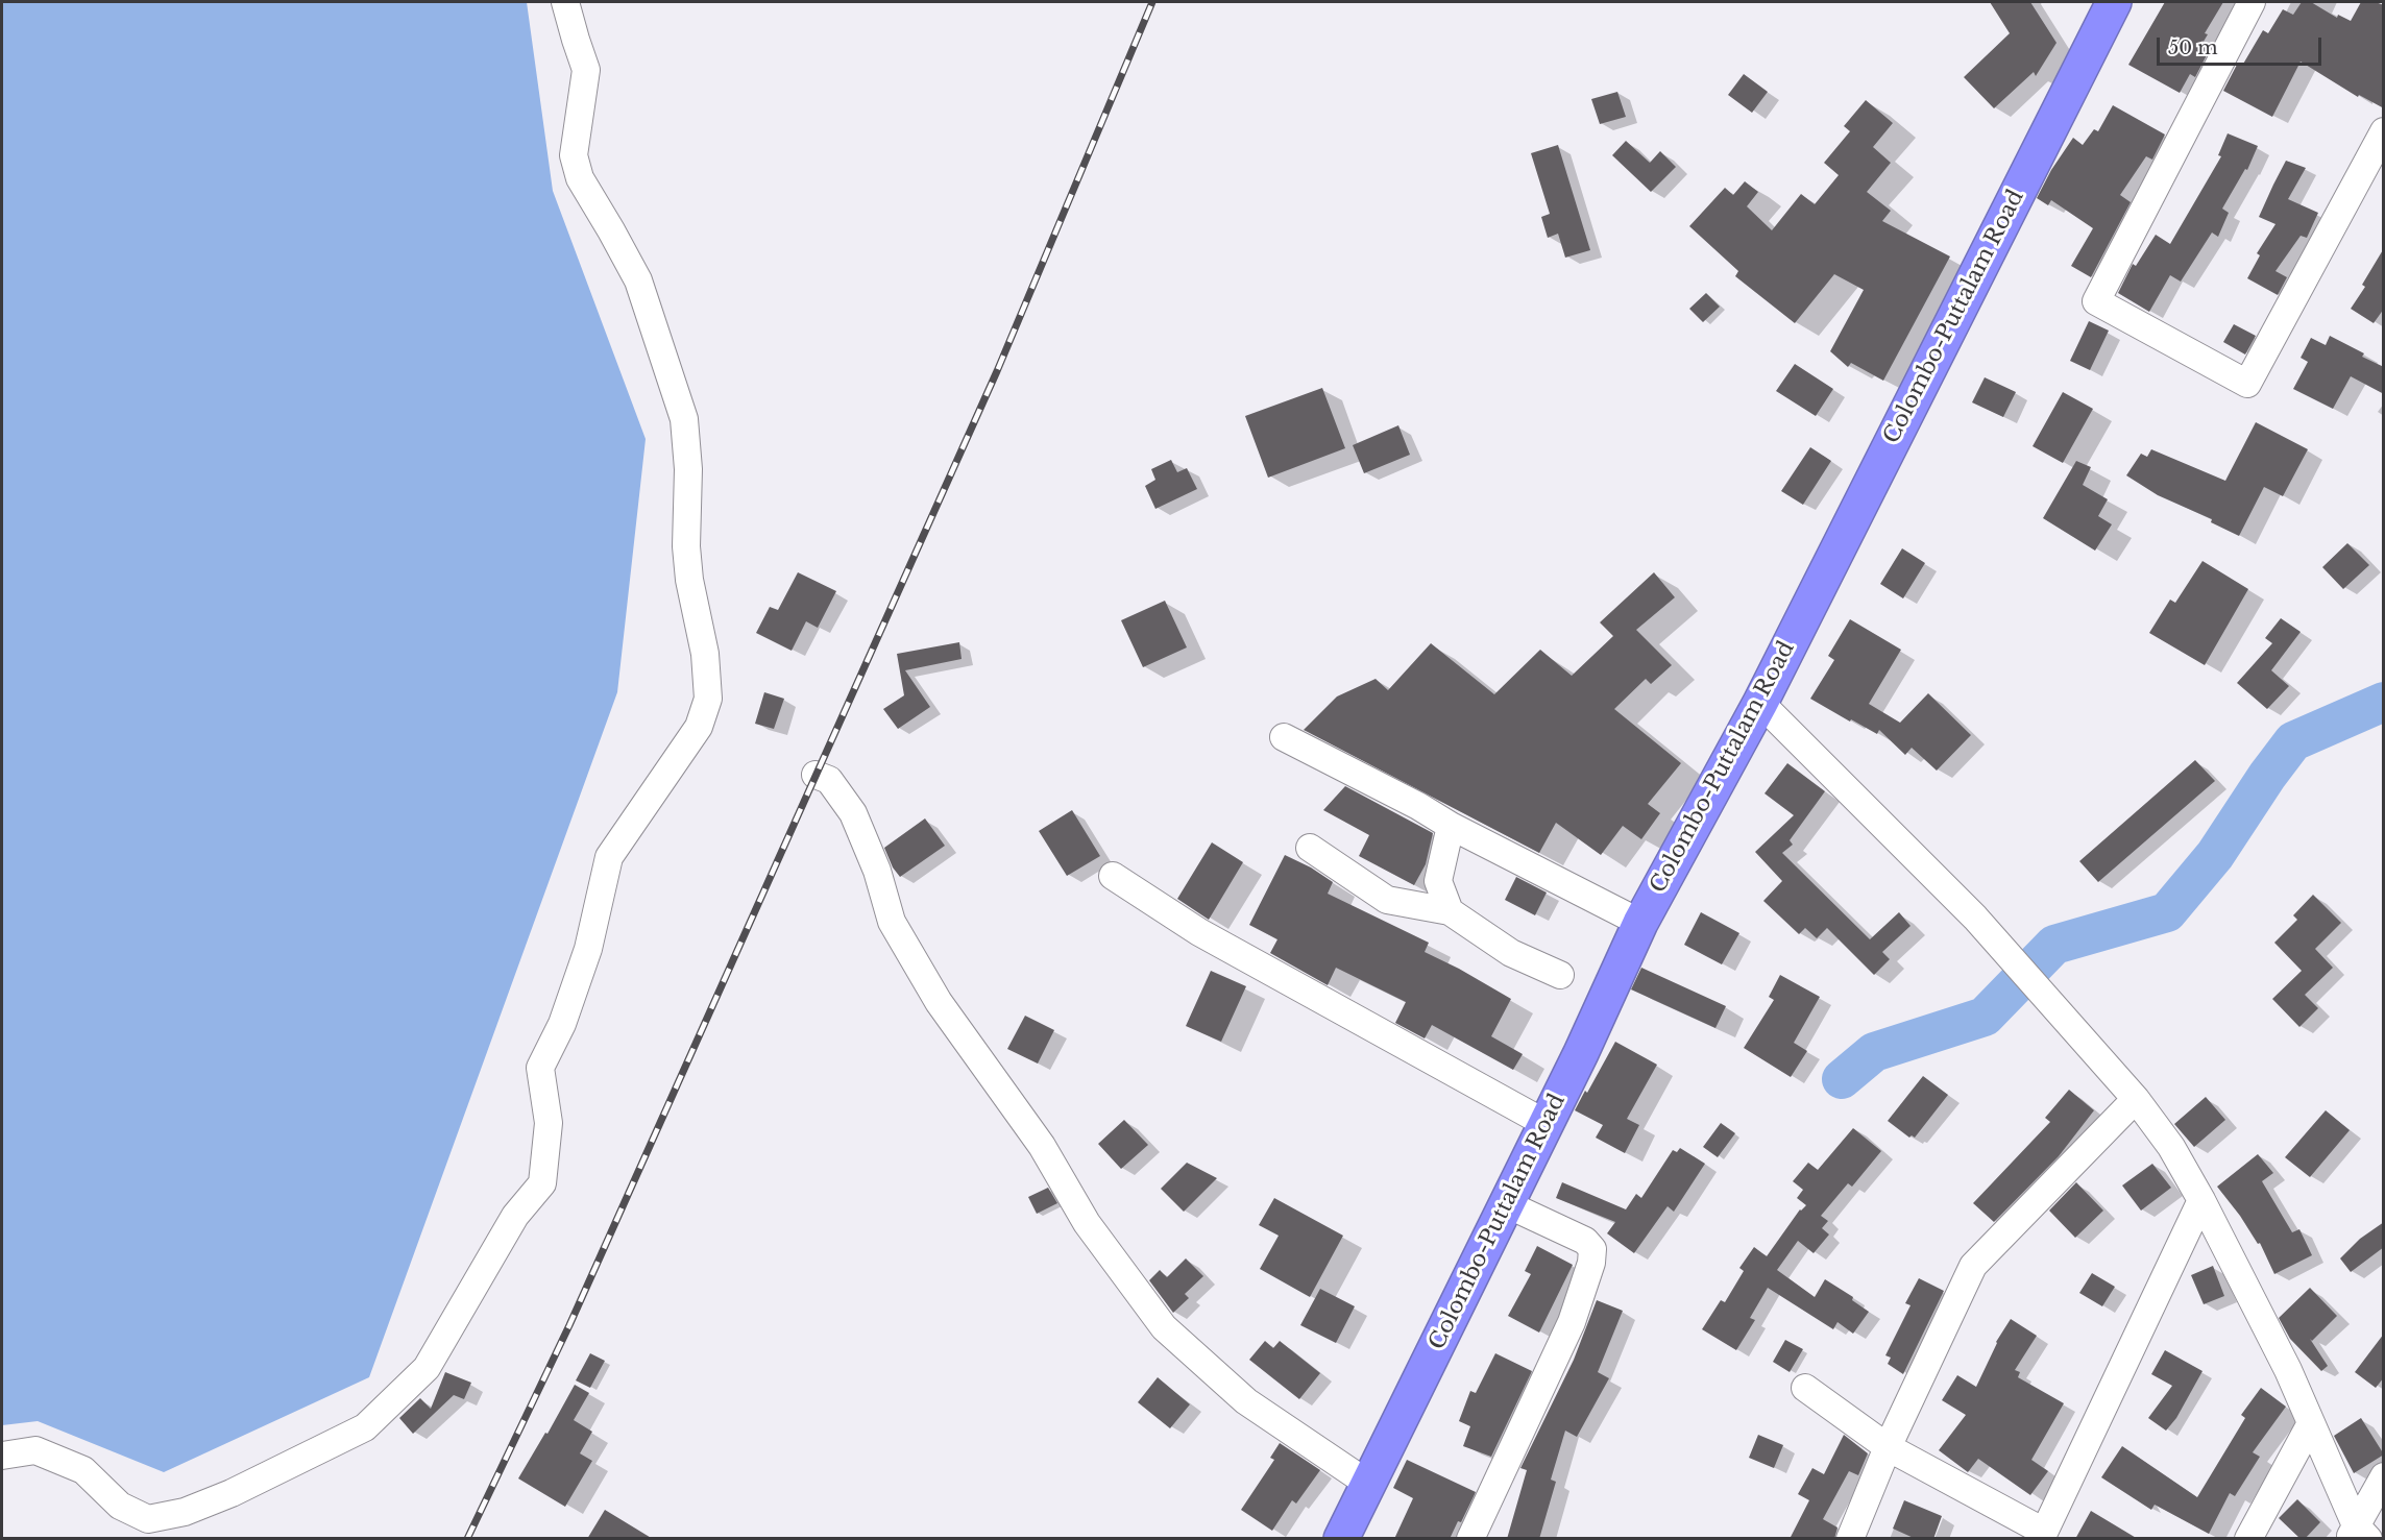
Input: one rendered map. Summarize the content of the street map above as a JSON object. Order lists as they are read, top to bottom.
{
  "streets": {
    "highway": ["Colombo-Puttalam Road"]
  },
  "scale_bar": "50 m"
}
